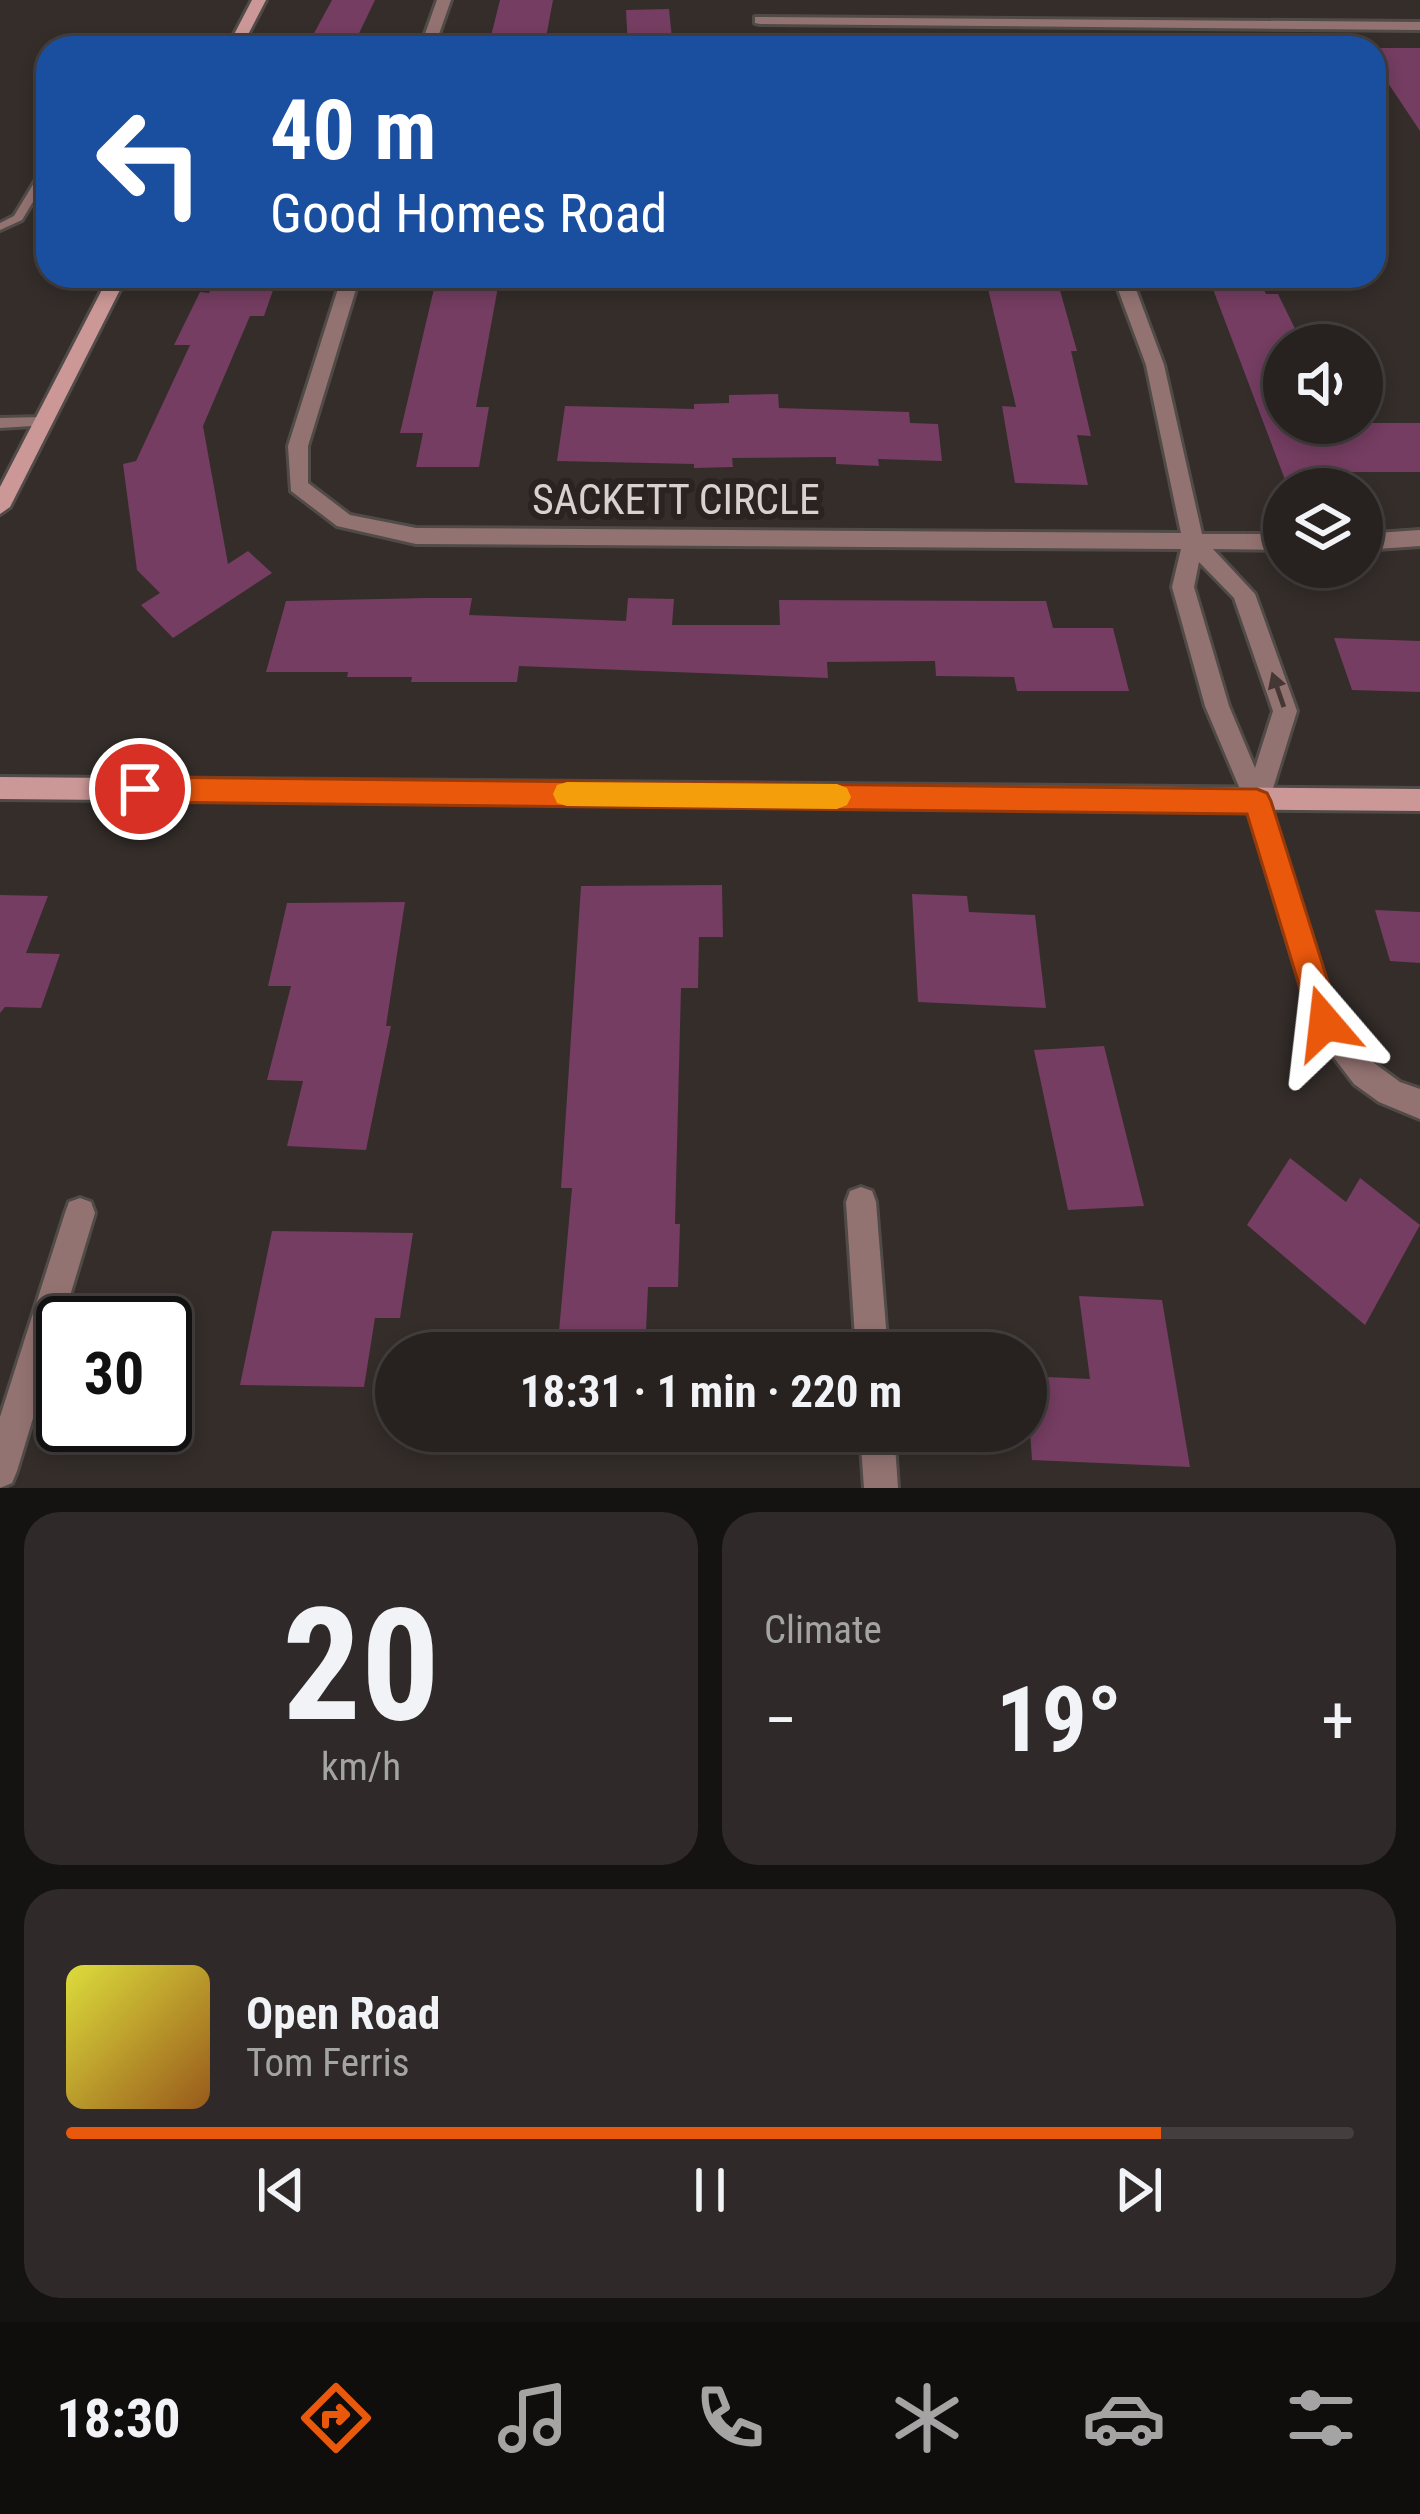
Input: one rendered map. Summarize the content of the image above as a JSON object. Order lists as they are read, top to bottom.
{
  "streets": {
    "street": ["SACKETT CIRCLE"]
  },
  "page": {
    "turn": ["40 m", "Good Homes Road"],
    "limit": "30",
    "trip": "18:31 · 1 min · 220 m",
    "tile": [
      ["20", "km/h"],
      "Climate"
    ],
    "heat": ["−", "19°", "+"],
    "song": ["Open Road", "Tom Ferris"],
    "tabs": "18:30"
  }
}
